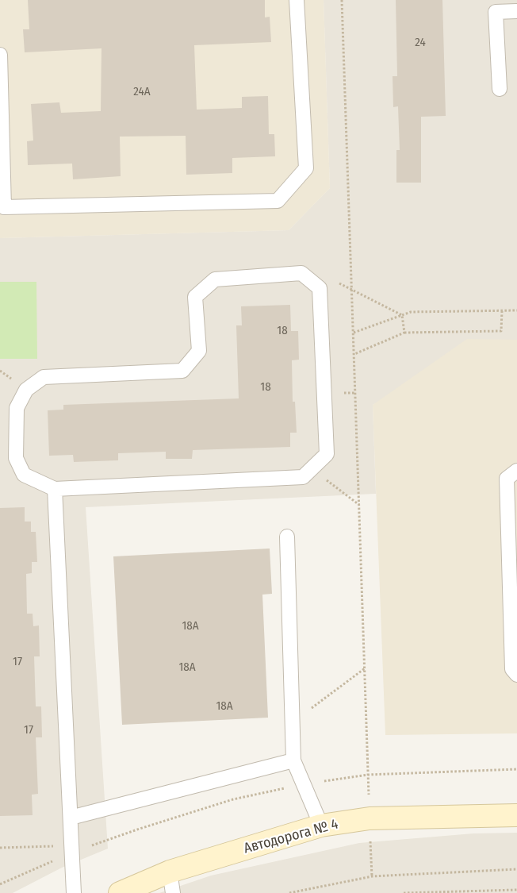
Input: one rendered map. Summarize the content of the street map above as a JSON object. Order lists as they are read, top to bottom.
{
  "streets": {
    "main road": ["Автодорога № 4"]
  },
  "house_numbers": [
    "24",
    "24А",
    "18",
    "18",
    "18А",
    "17",
    "18А",
    "18А",
    "17"
  ]
}
